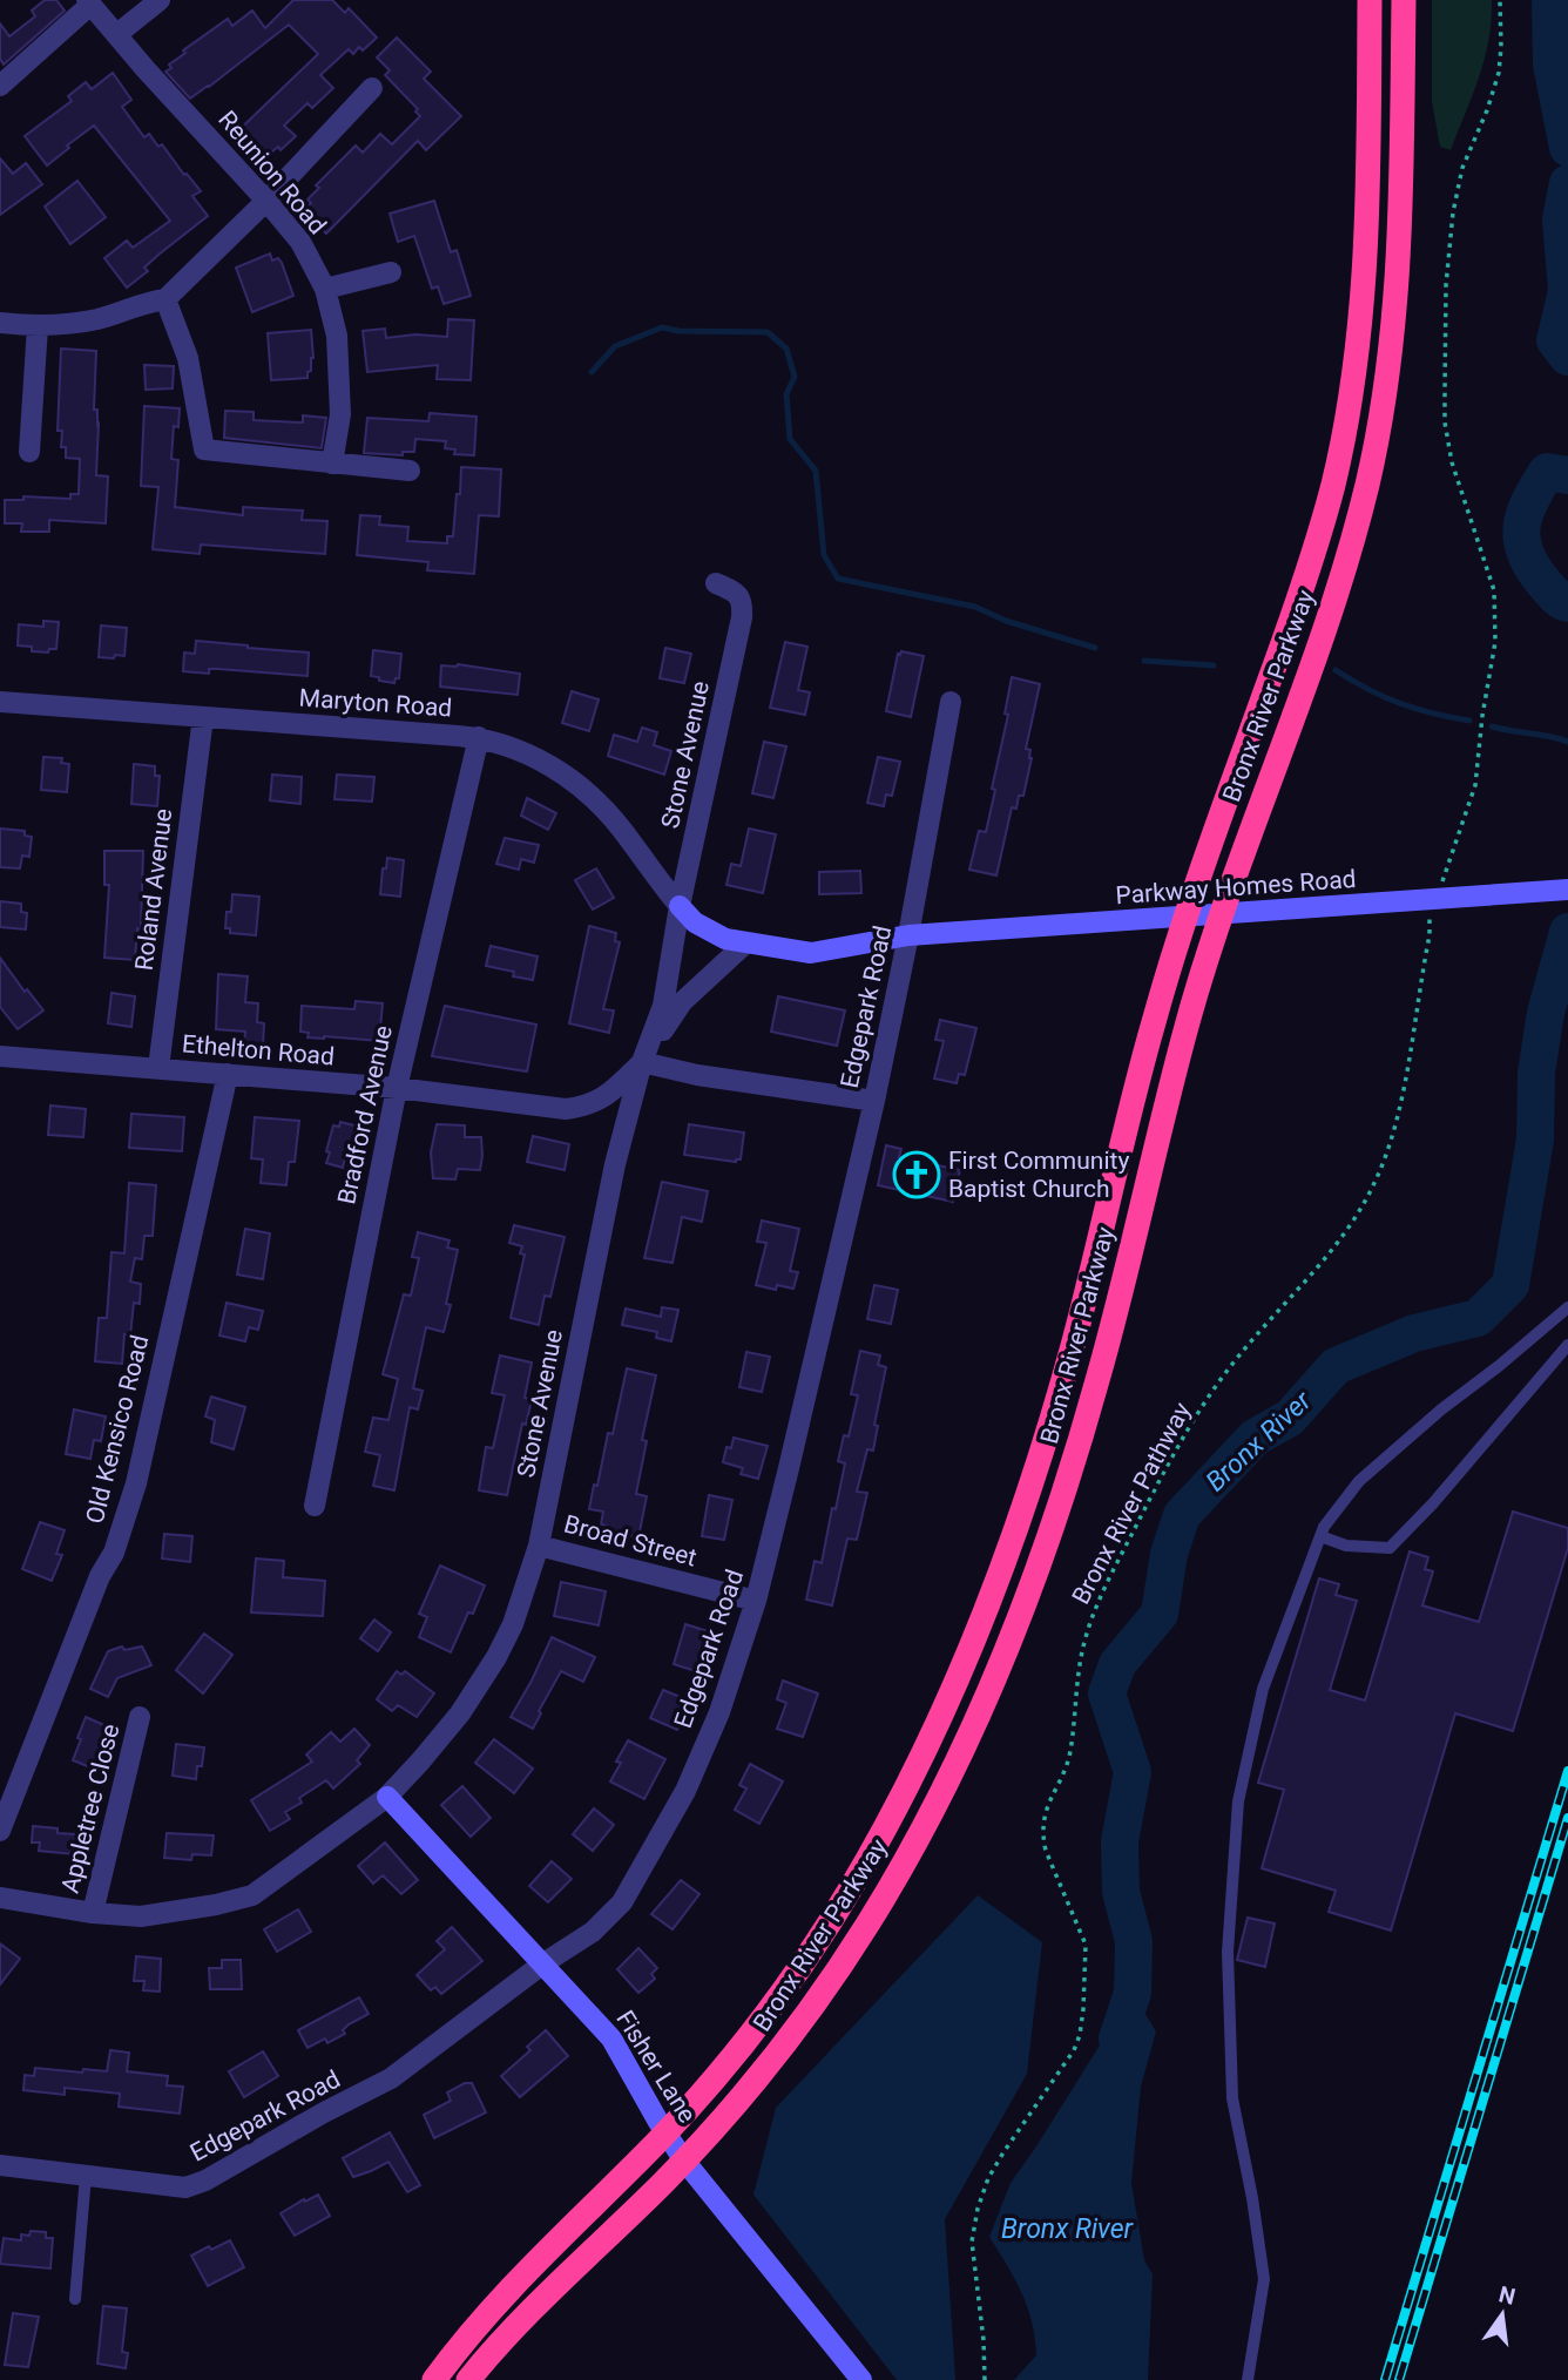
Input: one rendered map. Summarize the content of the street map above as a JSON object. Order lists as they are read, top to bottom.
{
  "streets": {
    "highway": ["Bronx River Parkway"],
    "street": [
      "Reunion Road",
      "Maryton Road",
      "Stone Avenue",
      "Parkway Homes Road",
      "Roland Avenue",
      "Edgepark Road",
      "Ethelton Road",
      "Bradford Avenue",
      "Old Kensico Road",
      "Broad Street",
      "Appletree Close",
      "Fisher Lane"
    ],
    "path": ["Bronx River Pathway"]
  },
  "crossings": [
    ["Bronx River Parkway", "Parkway Homes Road"],
    ["Bronx River Parkway", "Fisher Lane"],
    ["Maryton Road", "Stone Avenue"],
    ["Maryton Road", "Parkway Homes Road"],
    ["Maryton Road", "Roland Avenue"],
    ["Maryton Road", "Bradford Avenue"],
    ["Stone Avenue", "Parkway Homes Road"],
    ["Stone Avenue", "Ethelton Road"],
    ["Stone Avenue", "Broad Street"],
    ["Stone Avenue", "Appletree Close"],
    ["Stone Avenue", "Fisher Lane"],
    ["Parkway Homes Road", "Edgepark Road"],
    ["Roland Avenue", "Ethelton Road"],
    ["Edgepark Road", "Broad Street"],
    ["Edgepark Road", "Fisher Lane"],
    ["Ethelton Road", "Bradford Avenue"],
    ["Ethelton Road", "Old Kensico Road"]
  ],
  "water": ["Bronx River"],
  "places": {
    "church": ["First Community Baptist Church"]
  },
  "north": "top"
}
